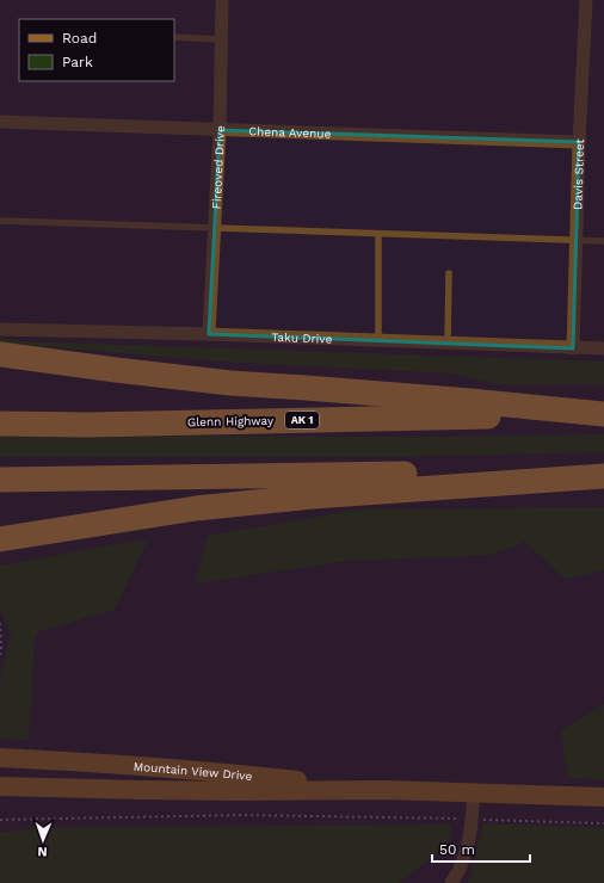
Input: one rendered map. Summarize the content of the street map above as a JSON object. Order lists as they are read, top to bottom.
{
  "streets": {
    "highway": ["AK 1", "Glenn Highway"],
    "street": [
      "Chena Avenue",
      "Fireoved Drive",
      "Davis Street",
      "Taku Drive",
      "Mountain View Drive"
    ]
  },
  "crossings": [
    ["Chena Avenue", "Fireoved Drive"],
    ["Chena Avenue", "Davis Street"],
    ["Fireoved Drive", "Taku Drive"],
    ["Davis Street", "Taku Drive"]
  ],
  "legend": ["Road", "Park"],
  "scale_bar": "50 m",
  "north": "bottom"
}
